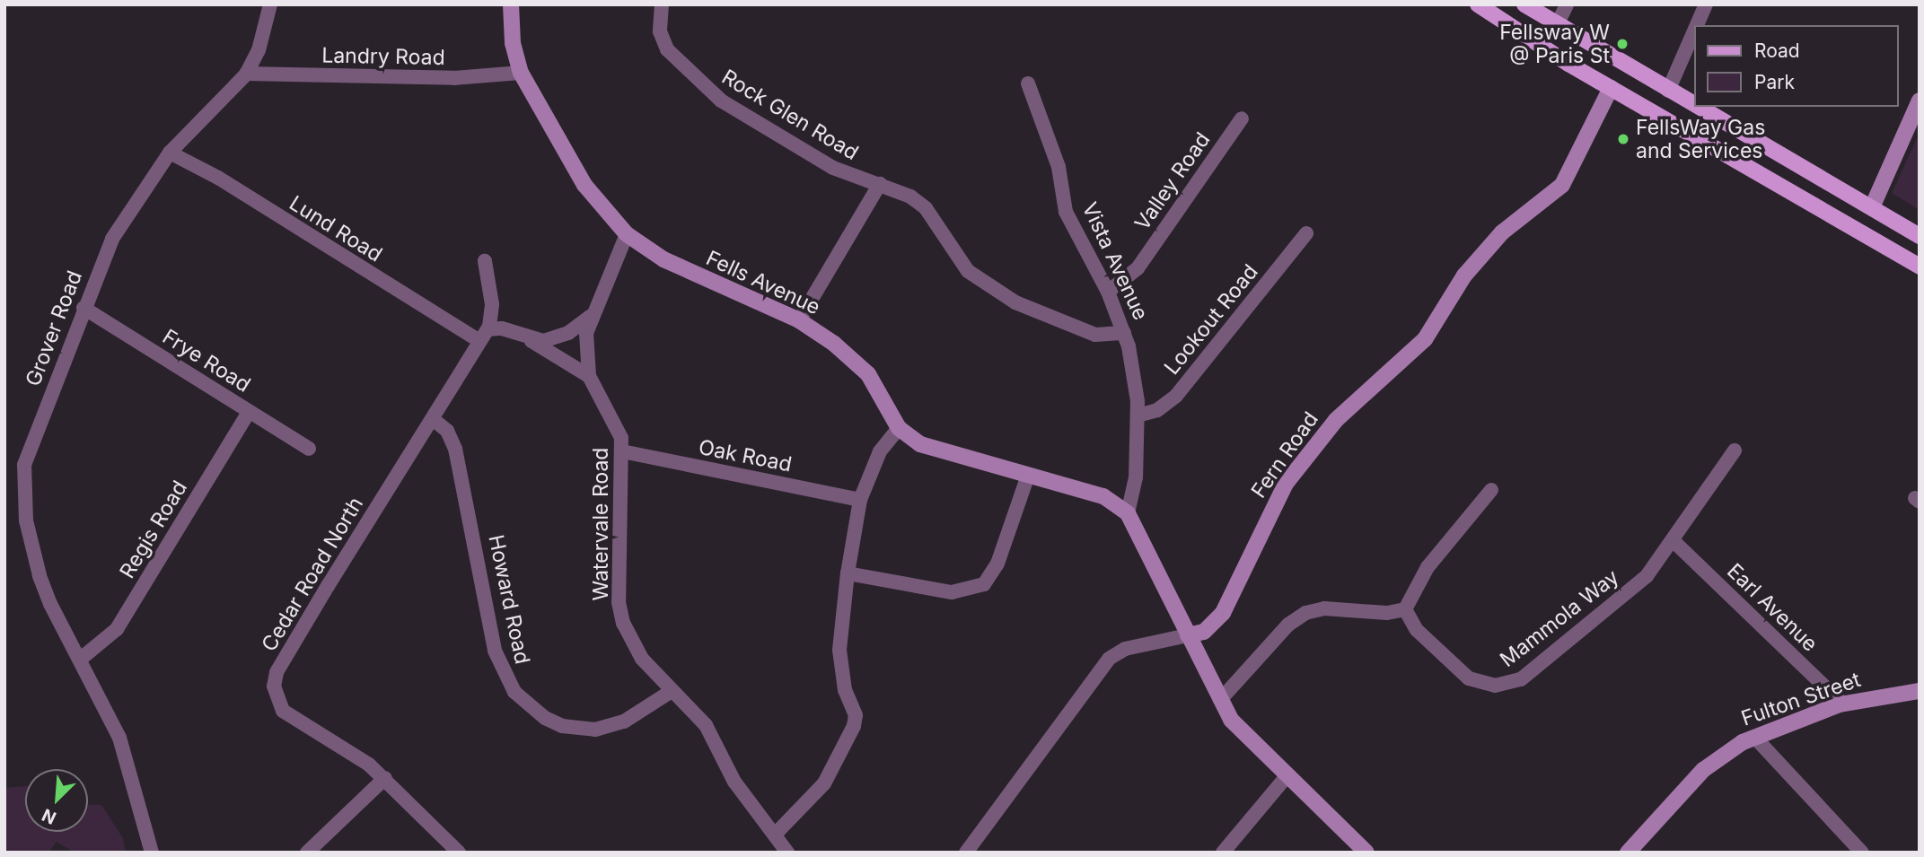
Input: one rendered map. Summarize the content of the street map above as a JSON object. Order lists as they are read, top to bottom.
{
  "streets": {
    "street": [
      "Landry Road",
      "Rock Glen Road",
      "Valley Road",
      "Lund Road",
      "Vista Avenue",
      "Fells Avenue",
      "Lookout Road",
      "Grover Road",
      "Frye Road",
      "Fern Road",
      "Oak Road",
      "Watervale Road",
      "Regis Road",
      "Cedar Road North",
      "Howard Road",
      "Earl Avenue",
      "Mammola Way",
      "Fulton Street"
    ]
  },
  "crossings": [
    ["Landry Road", "Fells Avenue"],
    ["Landry Road", "Grover Road"],
    ["Rock Glen Road", "Vista Avenue"],
    ["Valley Road", "Vista Avenue"],
    ["Lund Road", "Grover Road"],
    ["Lund Road", "Watervale Road"],
    ["Lund Road", "Cedar Road North"],
    ["Vista Avenue", "Fells Avenue"],
    ["Vista Avenue", "Lookout Road"],
    ["Fells Avenue", "Watervale Road"],
    ["Grover Road", "Frye Road"],
    ["Grover Road", "Regis Road"],
    ["Frye Road", "Regis Road"],
    ["Oak Road", "Watervale Road"],
    ["Watervale Road", "Howard Road"],
    ["Cedar Road North", "Howard Road"],
    ["Earl Avenue", "Mammola Way"],
    ["Earl Avenue", "Fulton Street"]
  ],
  "places": ["Fellsway W @ Paris St", "FellsWay Gas and Services"],
  "legend": ["Road", "Park"],
  "north": "bottom left"
}
